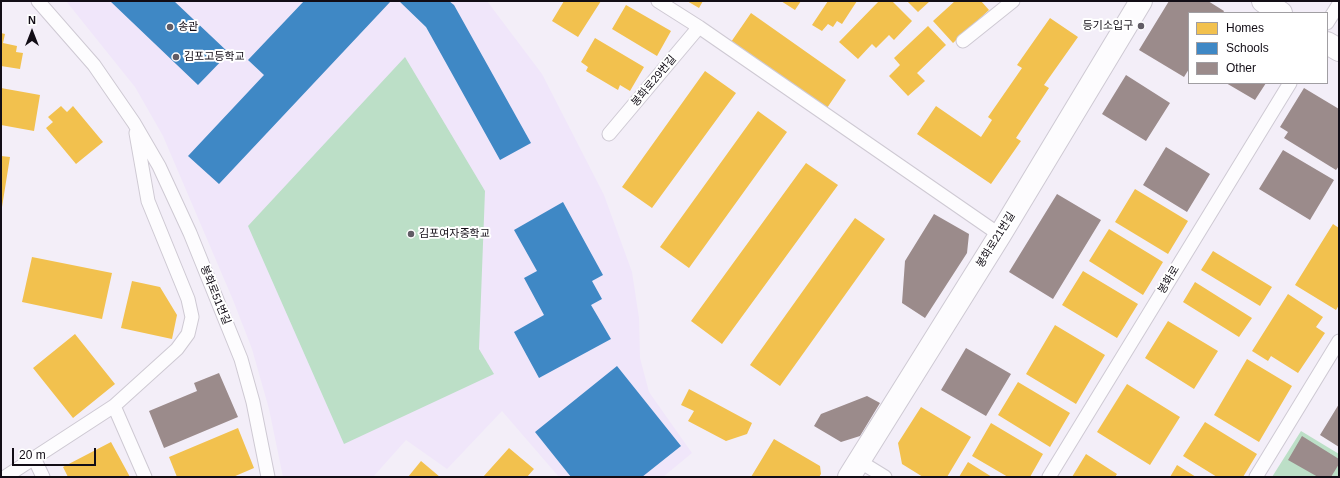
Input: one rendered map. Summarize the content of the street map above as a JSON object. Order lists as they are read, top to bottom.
{
  "streets": {
    "street": ["봉화로21번길"],
    "lane": ["봉화로29번길", "봉화로", "봉화로51번길"]
  },
  "places": [
    "등기소입구",
    "송관",
    "김포고등학교",
    "김포여자중학교"
  ],
  "legend": ["Homes", "Schools", "Other"],
  "scale_bar": "20 m",
  "north": "top"
}
